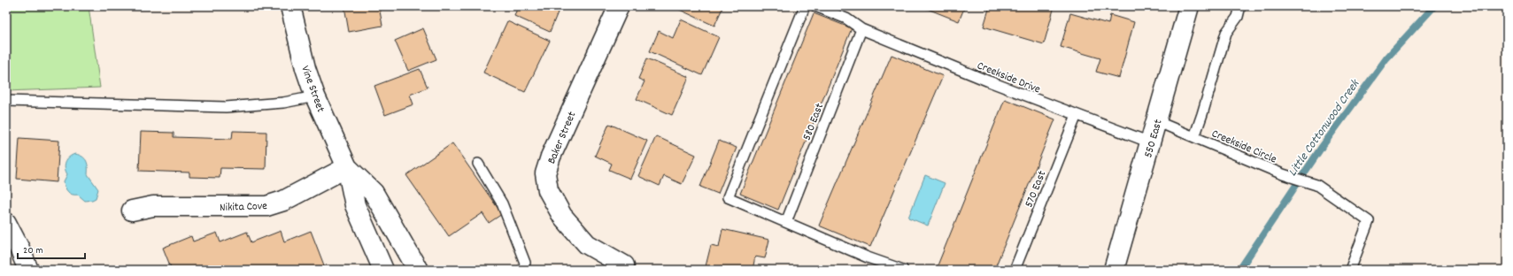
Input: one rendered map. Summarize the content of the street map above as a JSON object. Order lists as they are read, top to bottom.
{
  "streets": {
    "street": [
      "Vine Street",
      "Baker Street",
      "550 East",
      "Nikita Cove"
    ],
    "lane": [
      "Creekside Drive",
      "580 East",
      "Creekside Circle",
      "570 East"
    ]
  },
  "crossings": [
    ["Creekside Drive", "580 East"],
    ["Creekside Drive", "550 East"],
    ["Creekside Drive", "570 East"],
    ["Vine Street", "Nikita Cove"],
    ["550 East", "Creekside Circle"]
  ],
  "water": ["Little Cottonwood Creek"],
  "scale_bar": "20 m"
}
